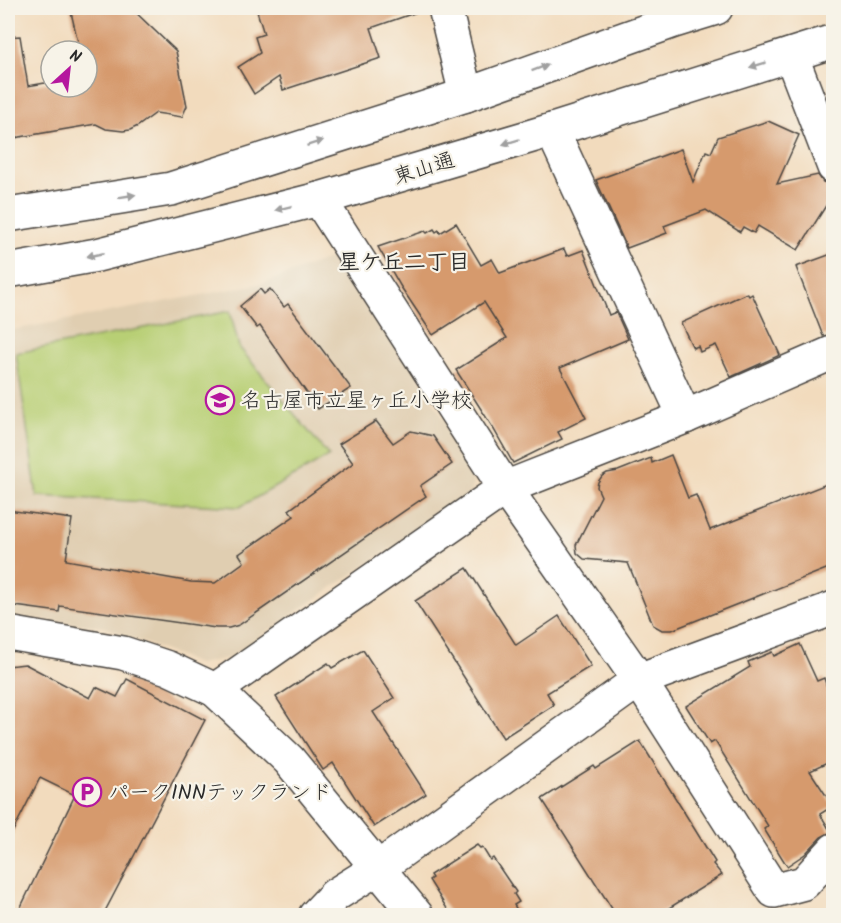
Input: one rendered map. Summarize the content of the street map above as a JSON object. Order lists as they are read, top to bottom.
{
  "streets": {
    "street": ["東山通"]
  },
  "districts": ["星ケ丘二丁目"],
  "places": {
    "school or university": ["名古屋市立星ヶ丘小学校"],
    "parking": ["パークINNテックランド"]
  },
  "north": "top right"
}
